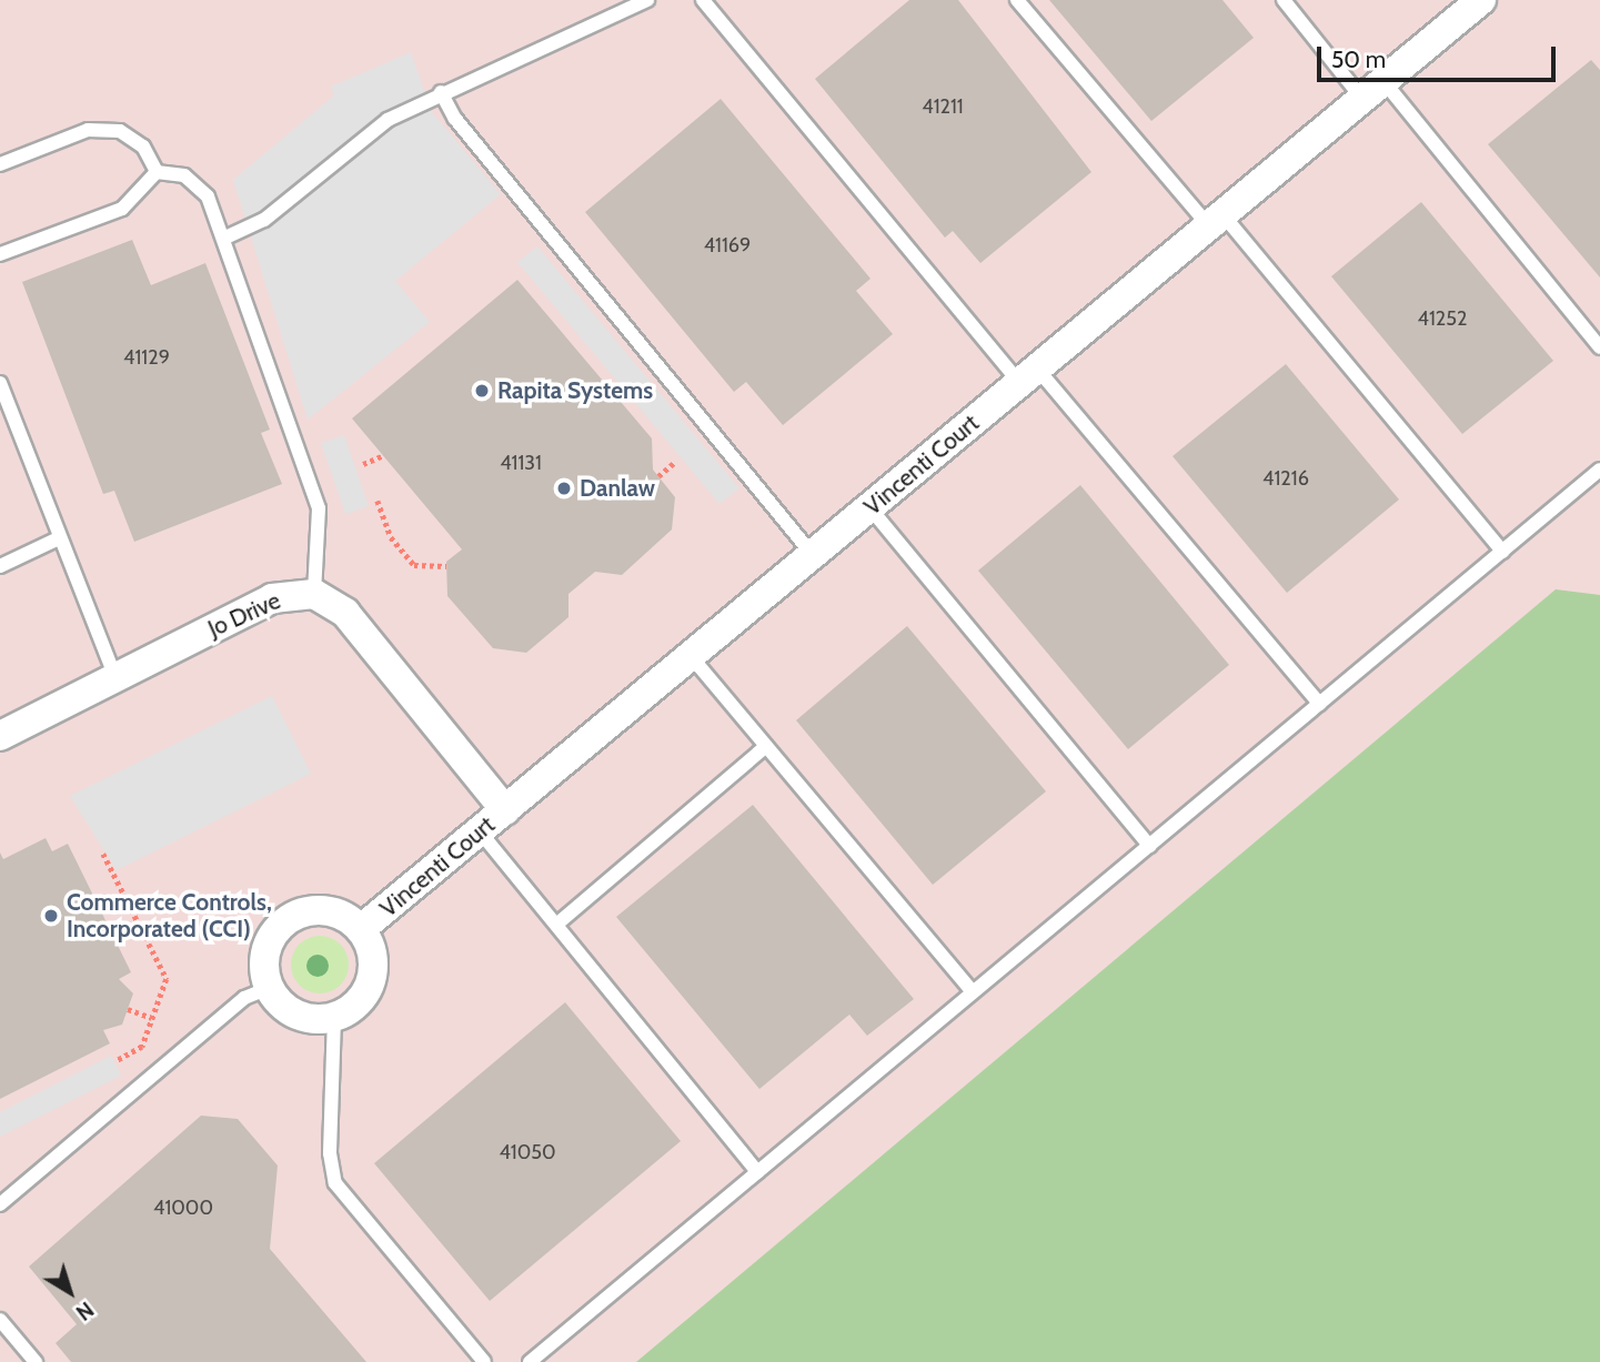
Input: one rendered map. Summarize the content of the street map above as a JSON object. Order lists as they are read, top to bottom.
{
  "streets": {
    "street": ["Vincenti Court", "Jo Drive"]
  },
  "crossings": [
    ["Vincenti Court", "Jo Drive"]
  ],
  "places": ["Rapita Systems", "Danlaw", "Commerce Controls, Incorporated (CCI)"],
  "house_numbers": [
    "41211",
    "41169",
    "41252",
    "41129",
    "41131",
    "41216",
    "41050",
    "41000"
  ],
  "scale_bar": "50 m",
  "north": "bottom right"
}
